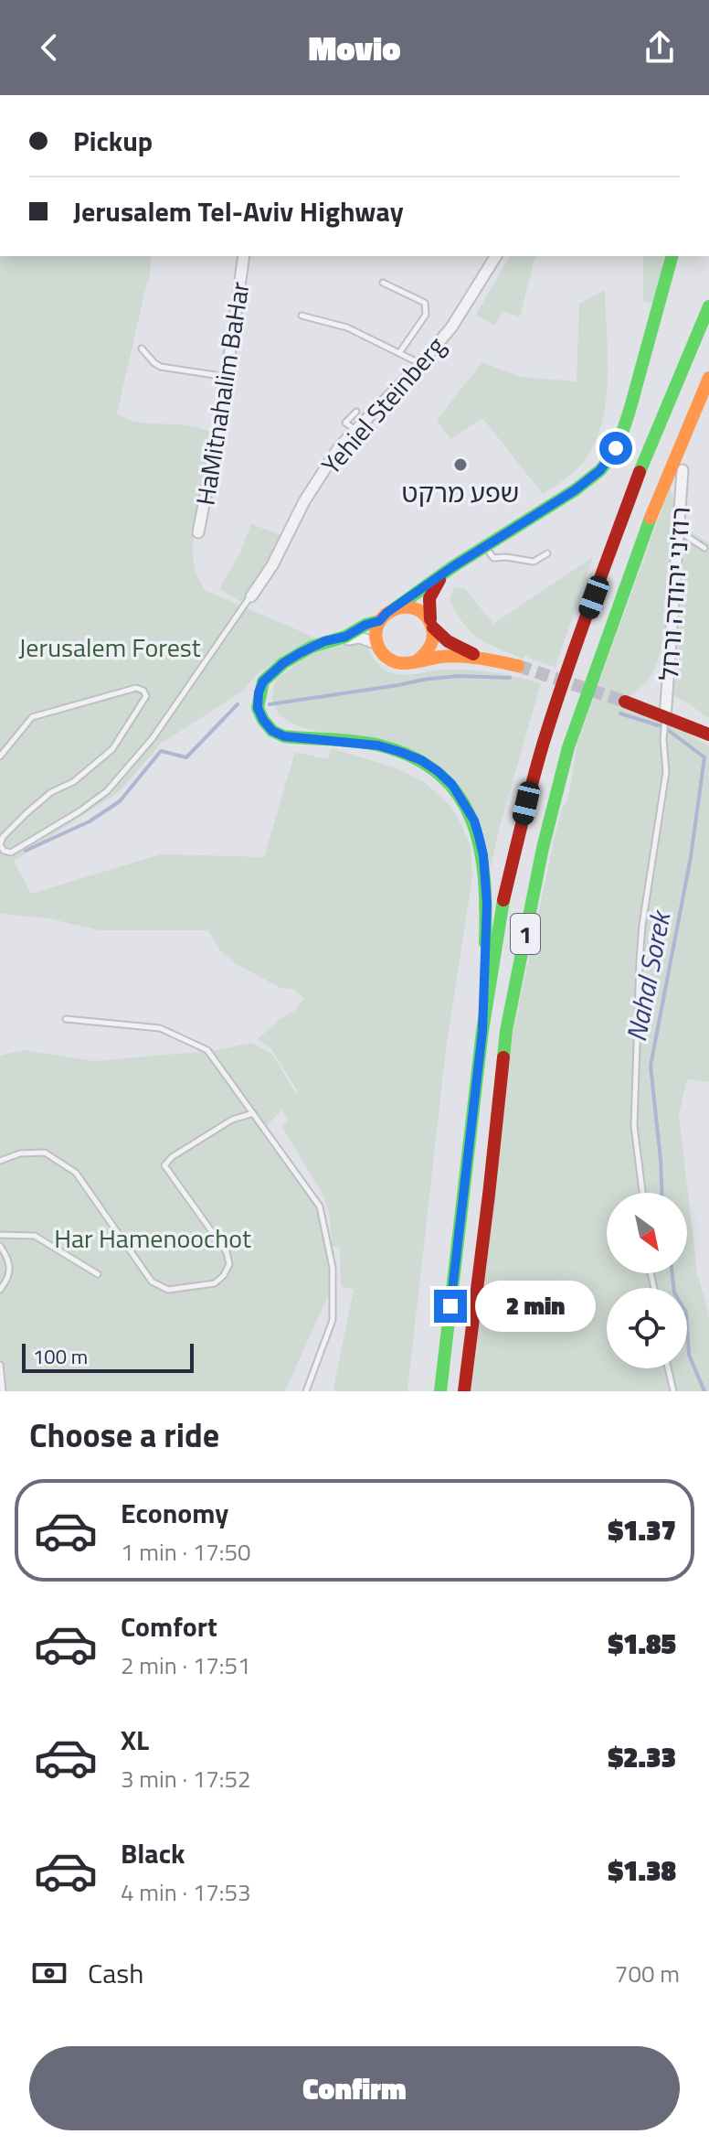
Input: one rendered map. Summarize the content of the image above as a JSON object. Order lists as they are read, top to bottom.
{
  "streets": {
    "main road": ["1"],
    "street": ["HaMitnahalim BaHar", "Yehiel Steinberg", "רוז'ני יהודה ורחל"]
  },
  "water": ["Nahal Sorek"],
  "parks": ["Jerusalem Forest", "Har Hamenoochot"],
  "places": ["שפע מרקט"],
  "scale_bar": "100 m",
  "north": "bottom right",
  "page": {
    "header": "Movio",
    "banner": ["Pickup", "Jerusalem Tel-Aviv Highway"],
    "bubble": "2 min",
    "scale": "100 m",
    "heading": "Choose a ride",
    "list": [
      {
        "name": "Economy",
        "note": "1 min · 17:50",
        "value": "$1.37"
      },
      {
        "name": "Comfort",
        "note": "2 min · 17:51",
        "value": "$1.85"
      },
      {
        "name": "XL",
        "note": "3 min · 17:52",
        "value": "$2.33"
      },
      {
        "name": "Black",
        "note": "4 min · 17:53",
        "value": "$1.38"
      }
    ],
    "pay": ["Cash", "700 m"],
    "buttons": "Confirm"
  }
}
